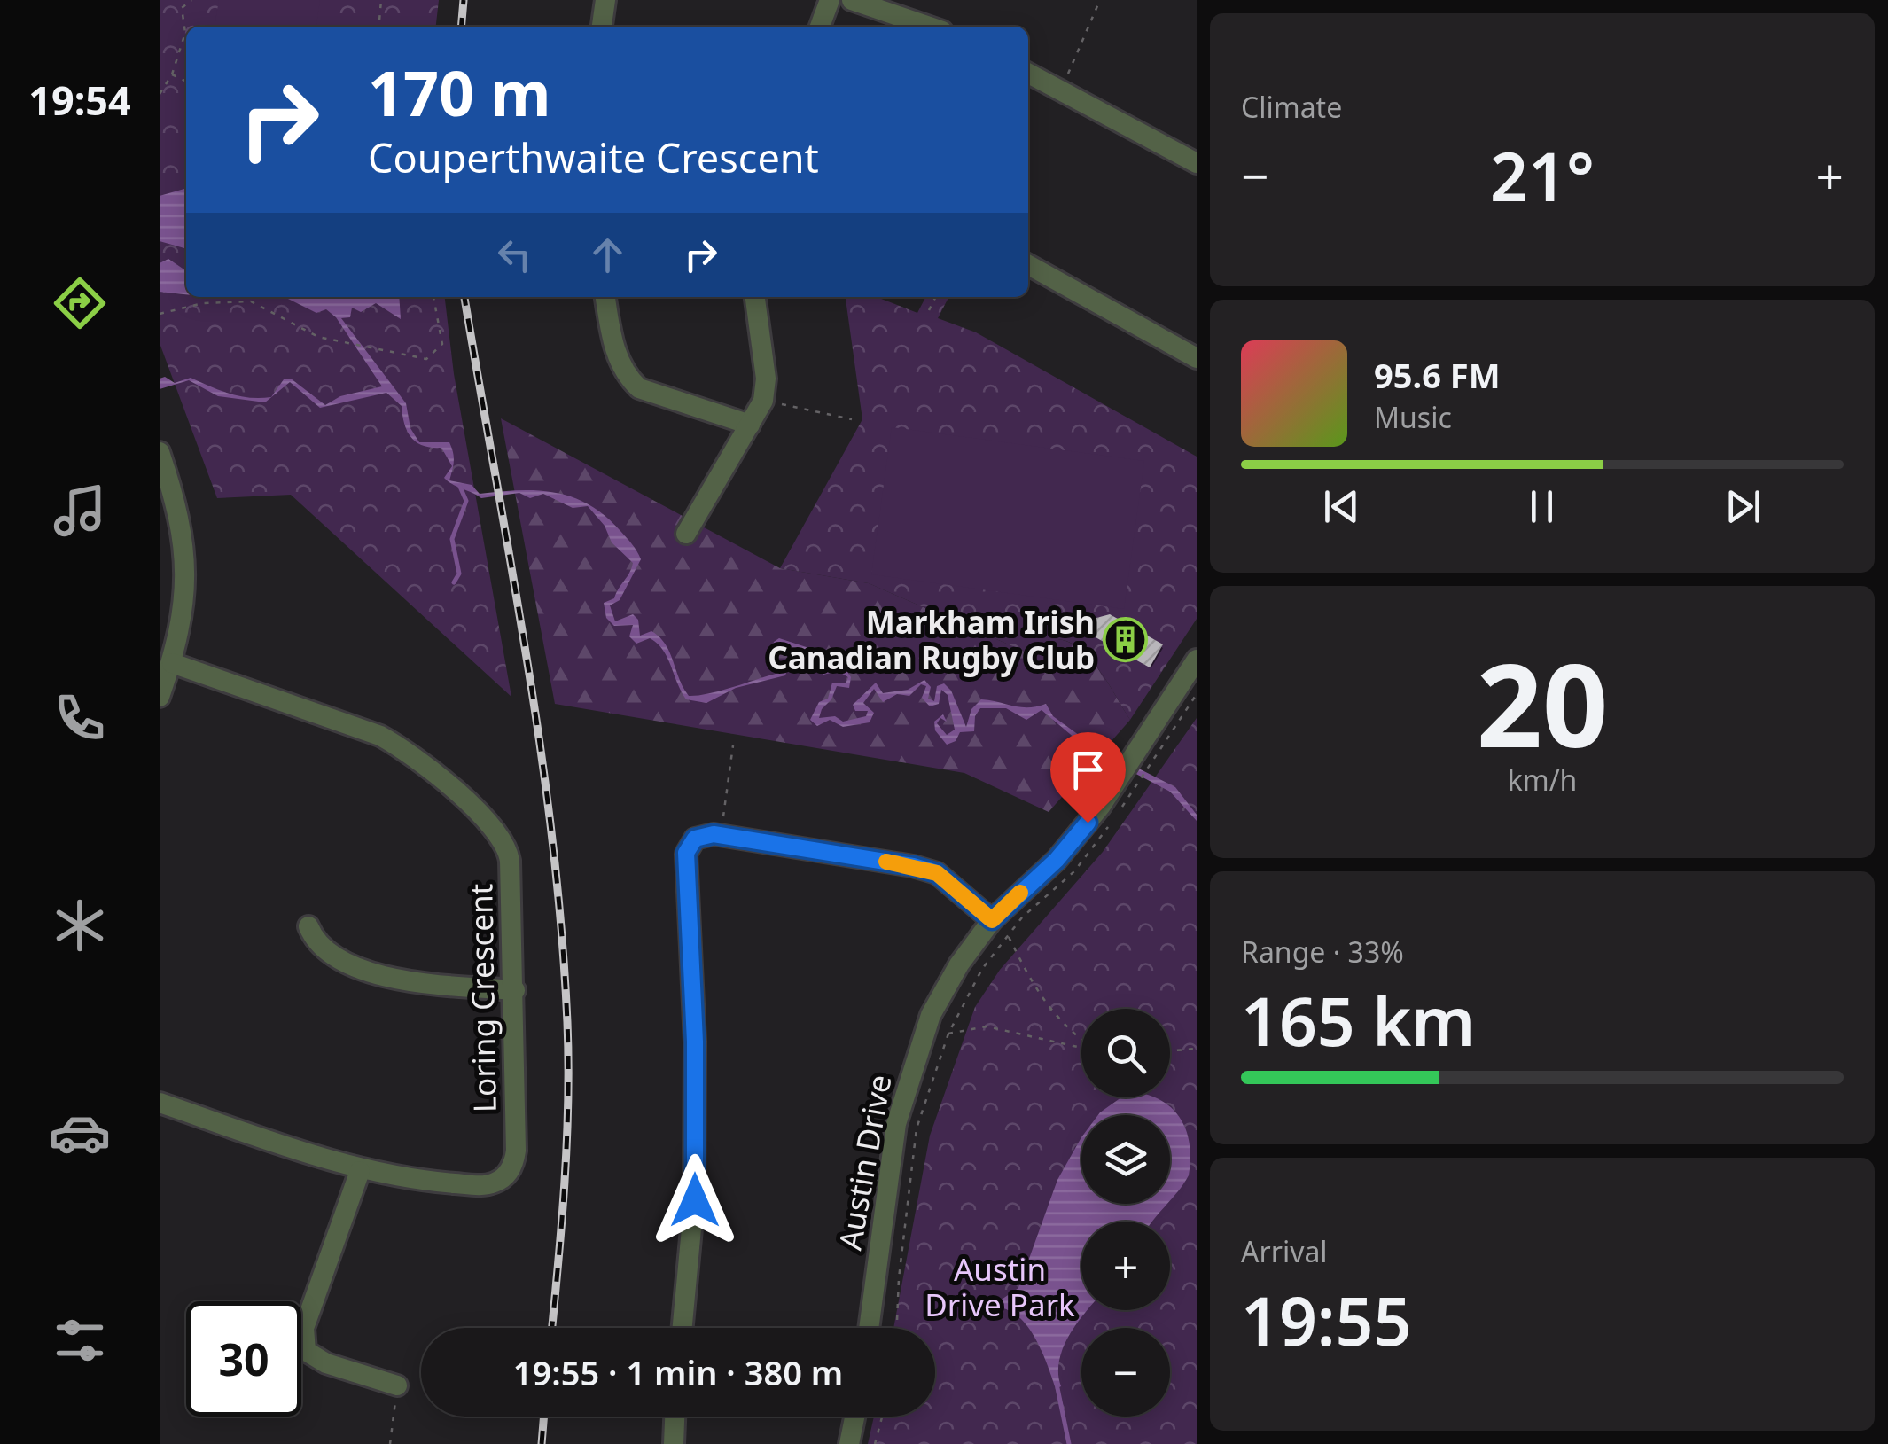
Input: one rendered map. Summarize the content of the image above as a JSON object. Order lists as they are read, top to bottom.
{
  "streets": {
    "street": ["Loring Crescent", "Austin Drive"]
  },
  "parks": ["Austin Drive Park"],
  "places": {
    "building": ["Markham Irish Canadian Rugby Club"]
  },
  "page": {
    "tabs": "19:54",
    "tile": [
      "Climate",
      ["20", "km/h"],
      ["Range · 33%", "165 km"],
      ["Arrival", "19:55"]
    ],
    "turn": ["170 m", "Couperthwaite Crescent"],
    "heat": ["−", "21°", "+"],
    "song": ["95.6 FM", "Music"],
    "map_buttons": ["+", "−"],
    "limit": "30",
    "trip": "19:55 · 1 min · 380 m"
  }
}
